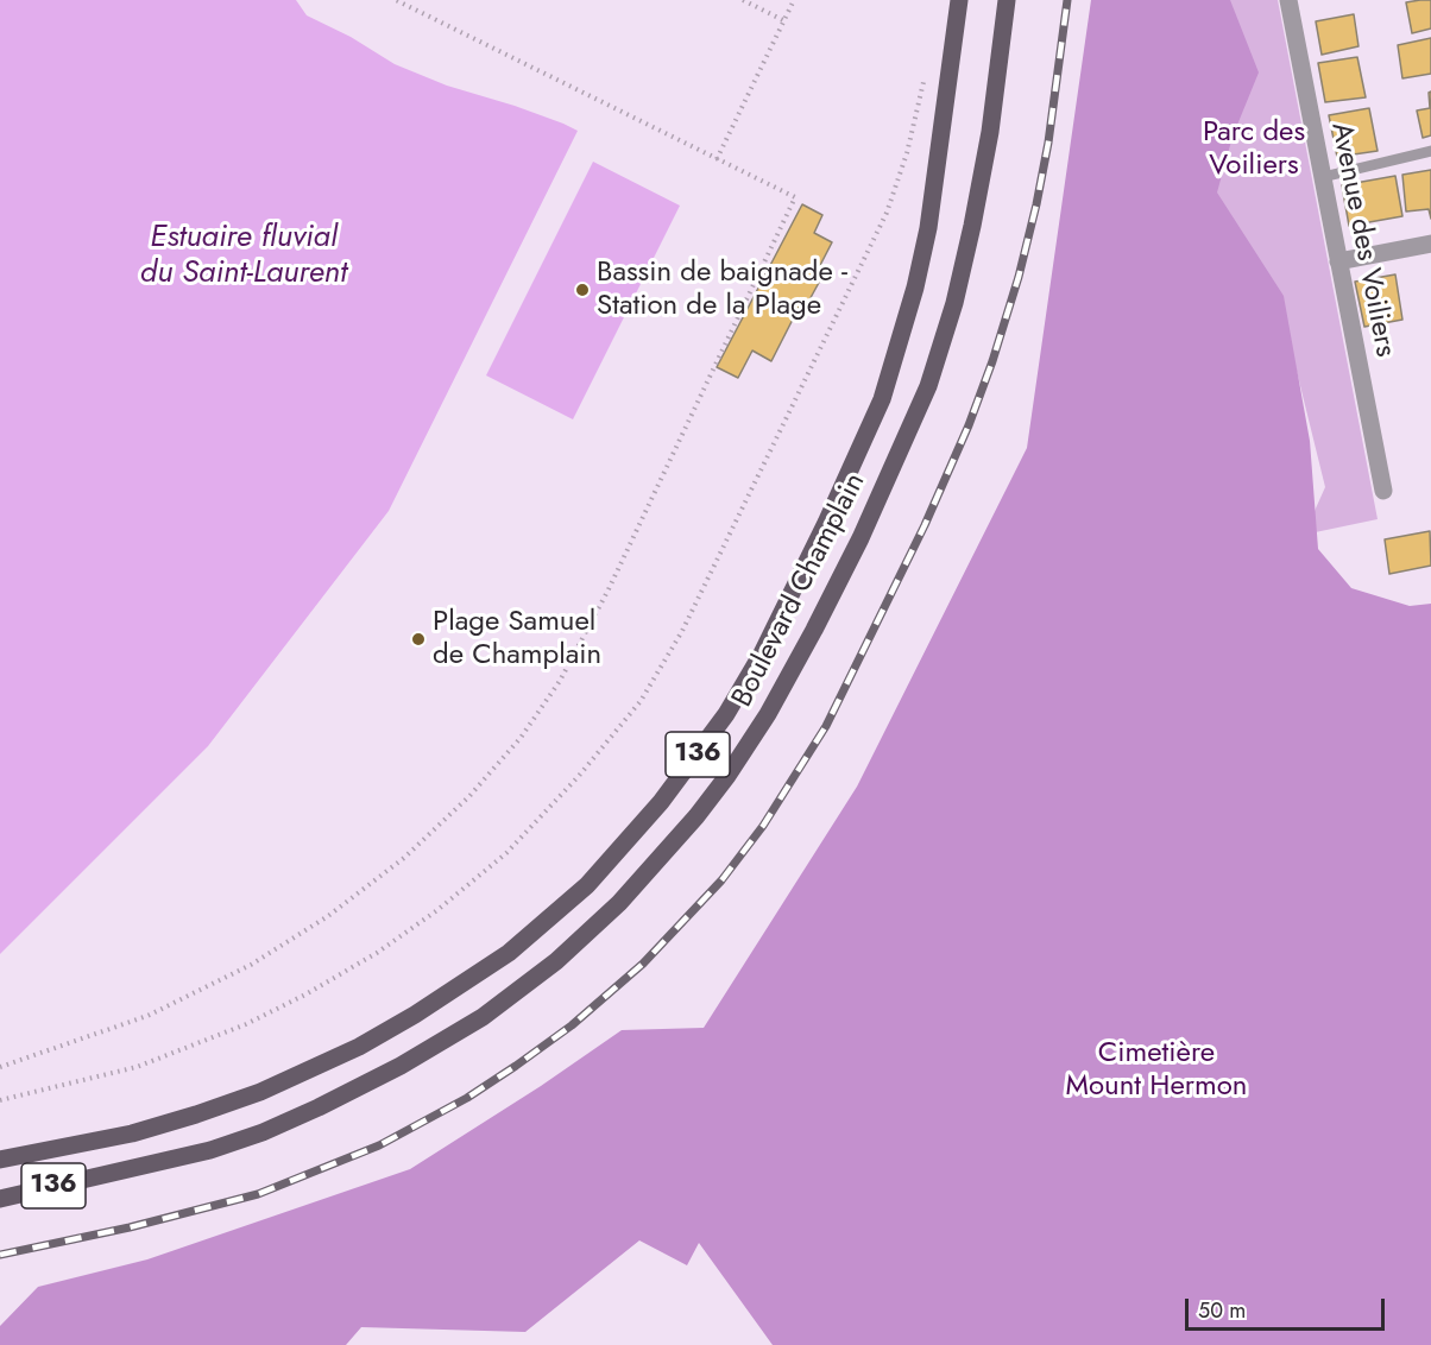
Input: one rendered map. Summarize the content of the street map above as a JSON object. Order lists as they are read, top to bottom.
{
  "streets": {
    "main road": ["Boulevard Champlain", "136"],
    "street": ["Avenue des Voiliers"]
  },
  "water": ["Estuaire fluvial du Saint-Laurent"],
  "parks": ["Parc des Voiliers", "Cimetière Mount Hermon"],
  "places": ["Bassin de baignade - Station de la Plage", "Plage Samuel de Champlain"],
  "scale_bar": "50 m"
}
